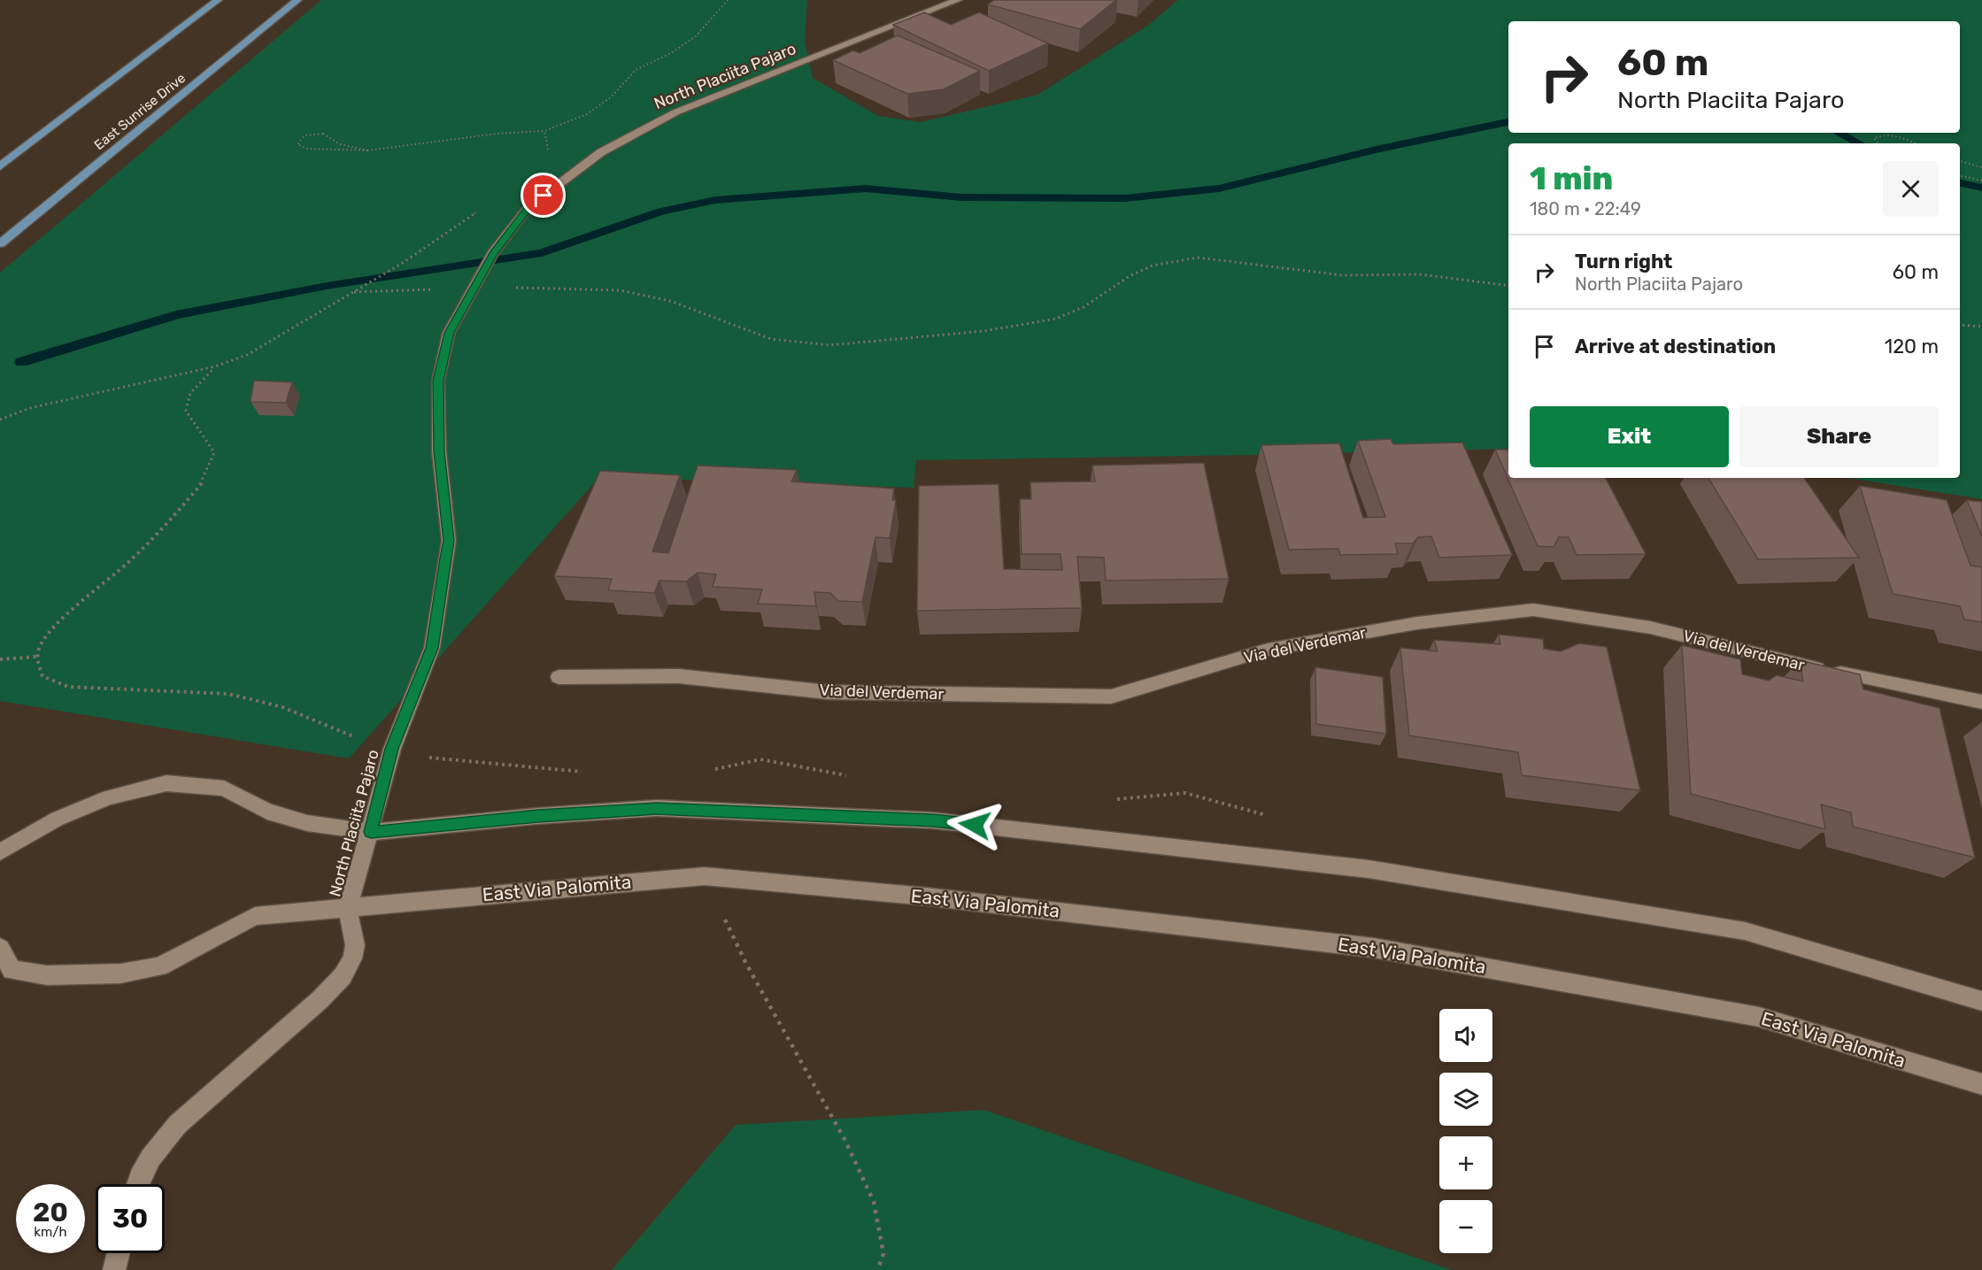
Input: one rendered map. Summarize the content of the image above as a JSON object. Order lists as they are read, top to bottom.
{
  "streets": {
    "main road": ["East Sunrise Drive"],
    "street": ["North Placiita Pajaro", "Via del Verdemar", "East Via Palomita"]
  },
  "crossings": [
    ["North Placiita Pajaro", "East Via Palomita"]
  ],
  "page": {
    "turn": ["60 m", "North Placiita Pajaro"],
    "heading": ["1 min", "180 m · 22:49"],
    "list": [
      {
        "name": "Turn right",
        "note": "North Placiita Pajaro",
        "value": "60 m"
      },
      {
        "name": "Arrive at destination",
        "value": "120 m"
      }
    ],
    "buttons": ["Exit", "Share"],
    "map_buttons": ["+", "−"],
    "speed": "20 km/h",
    "limit": "30"
  }
}
